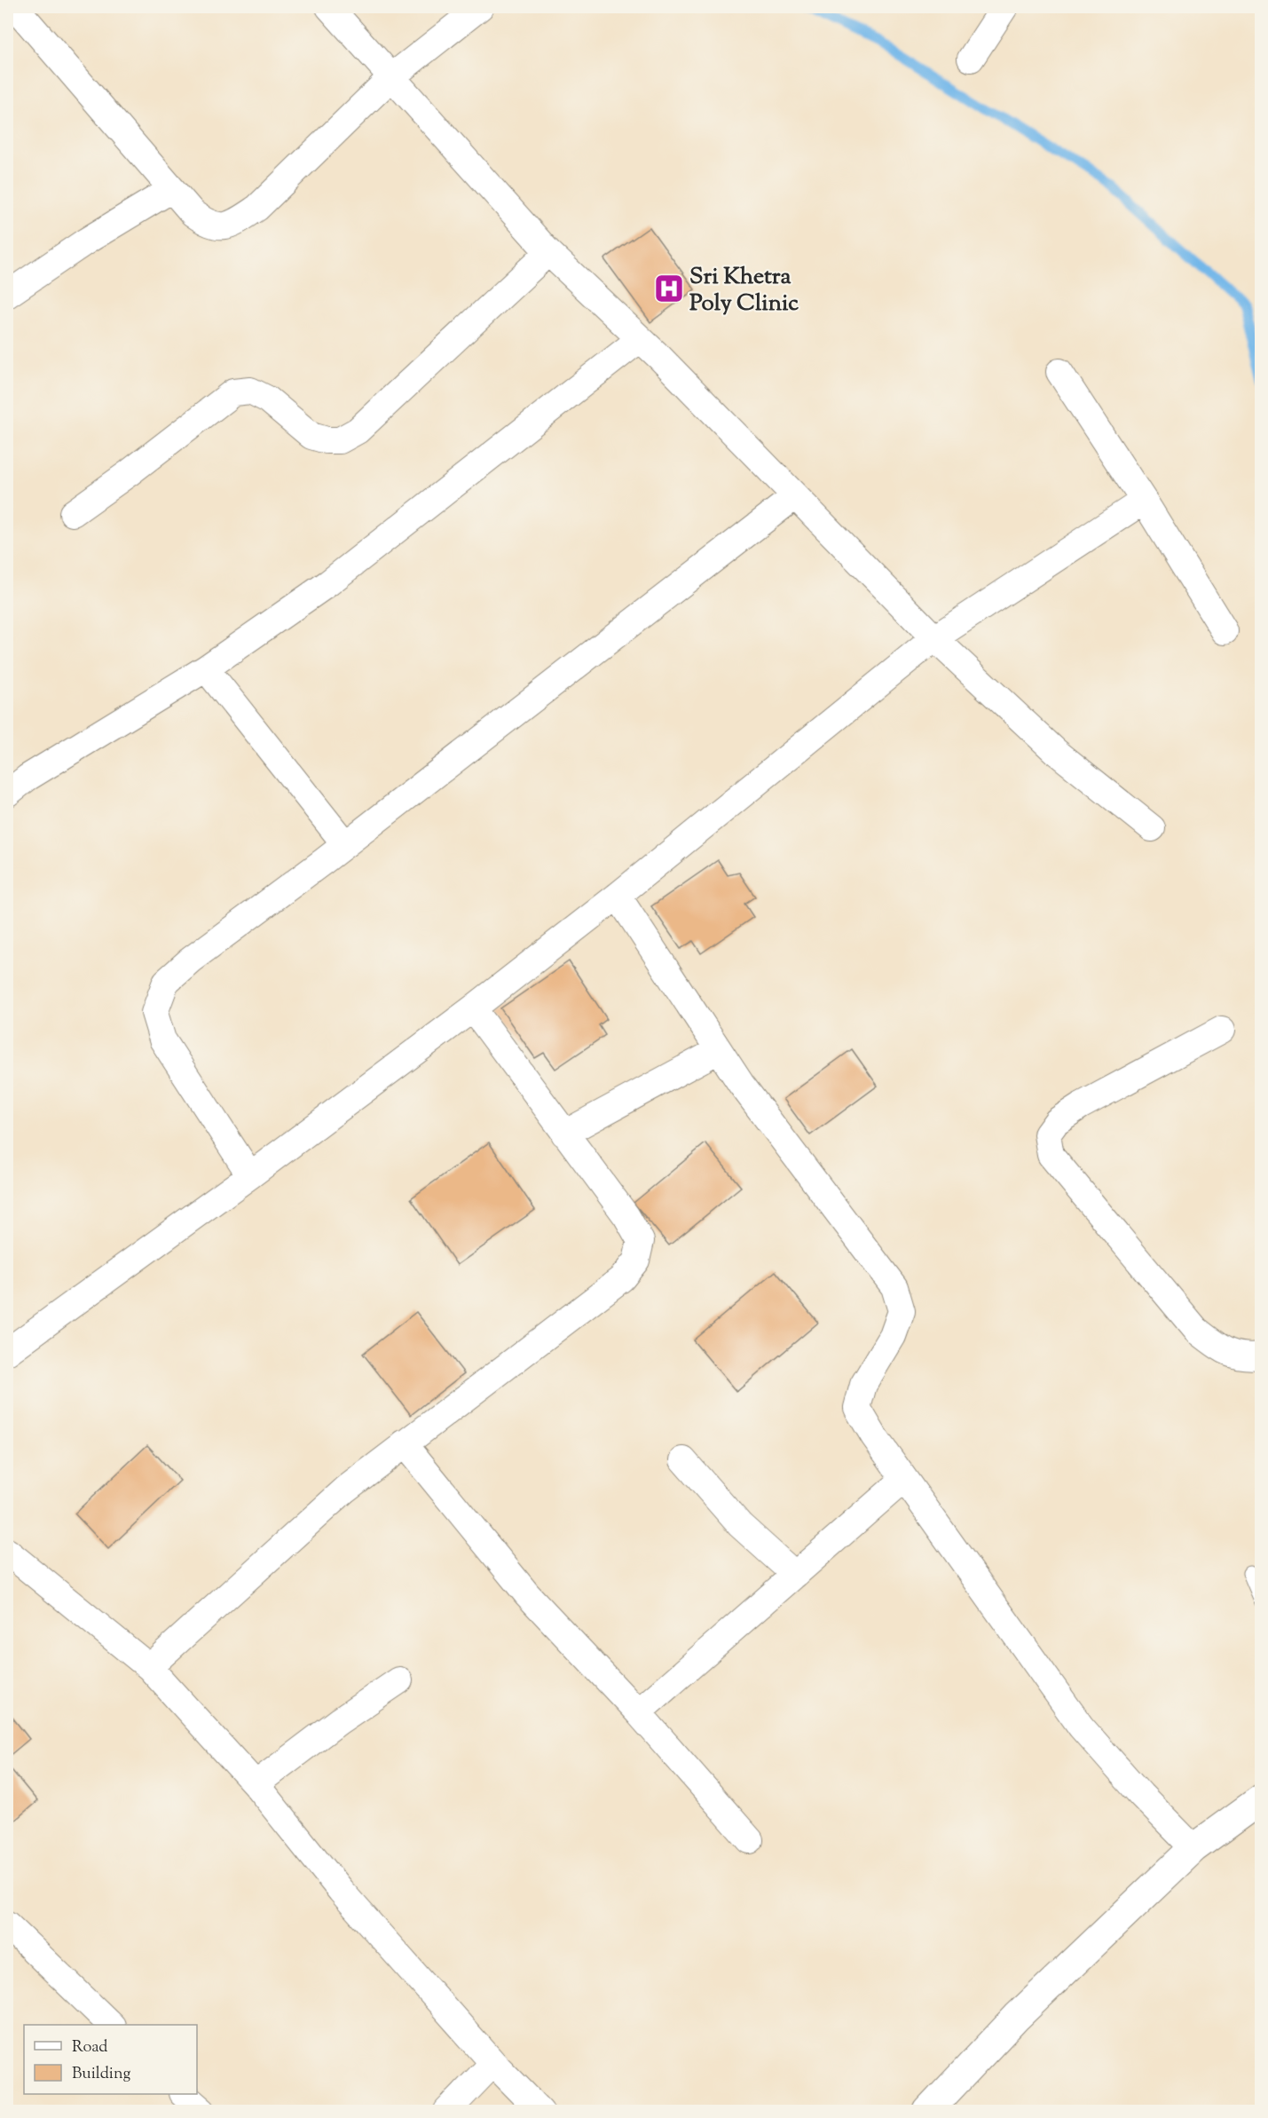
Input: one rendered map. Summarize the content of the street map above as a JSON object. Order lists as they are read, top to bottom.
{
  "places": {
    "hospital": ["Sri Khetra Poly Clinic"]
  },
  "legend": ["Road", "Building"]
}
